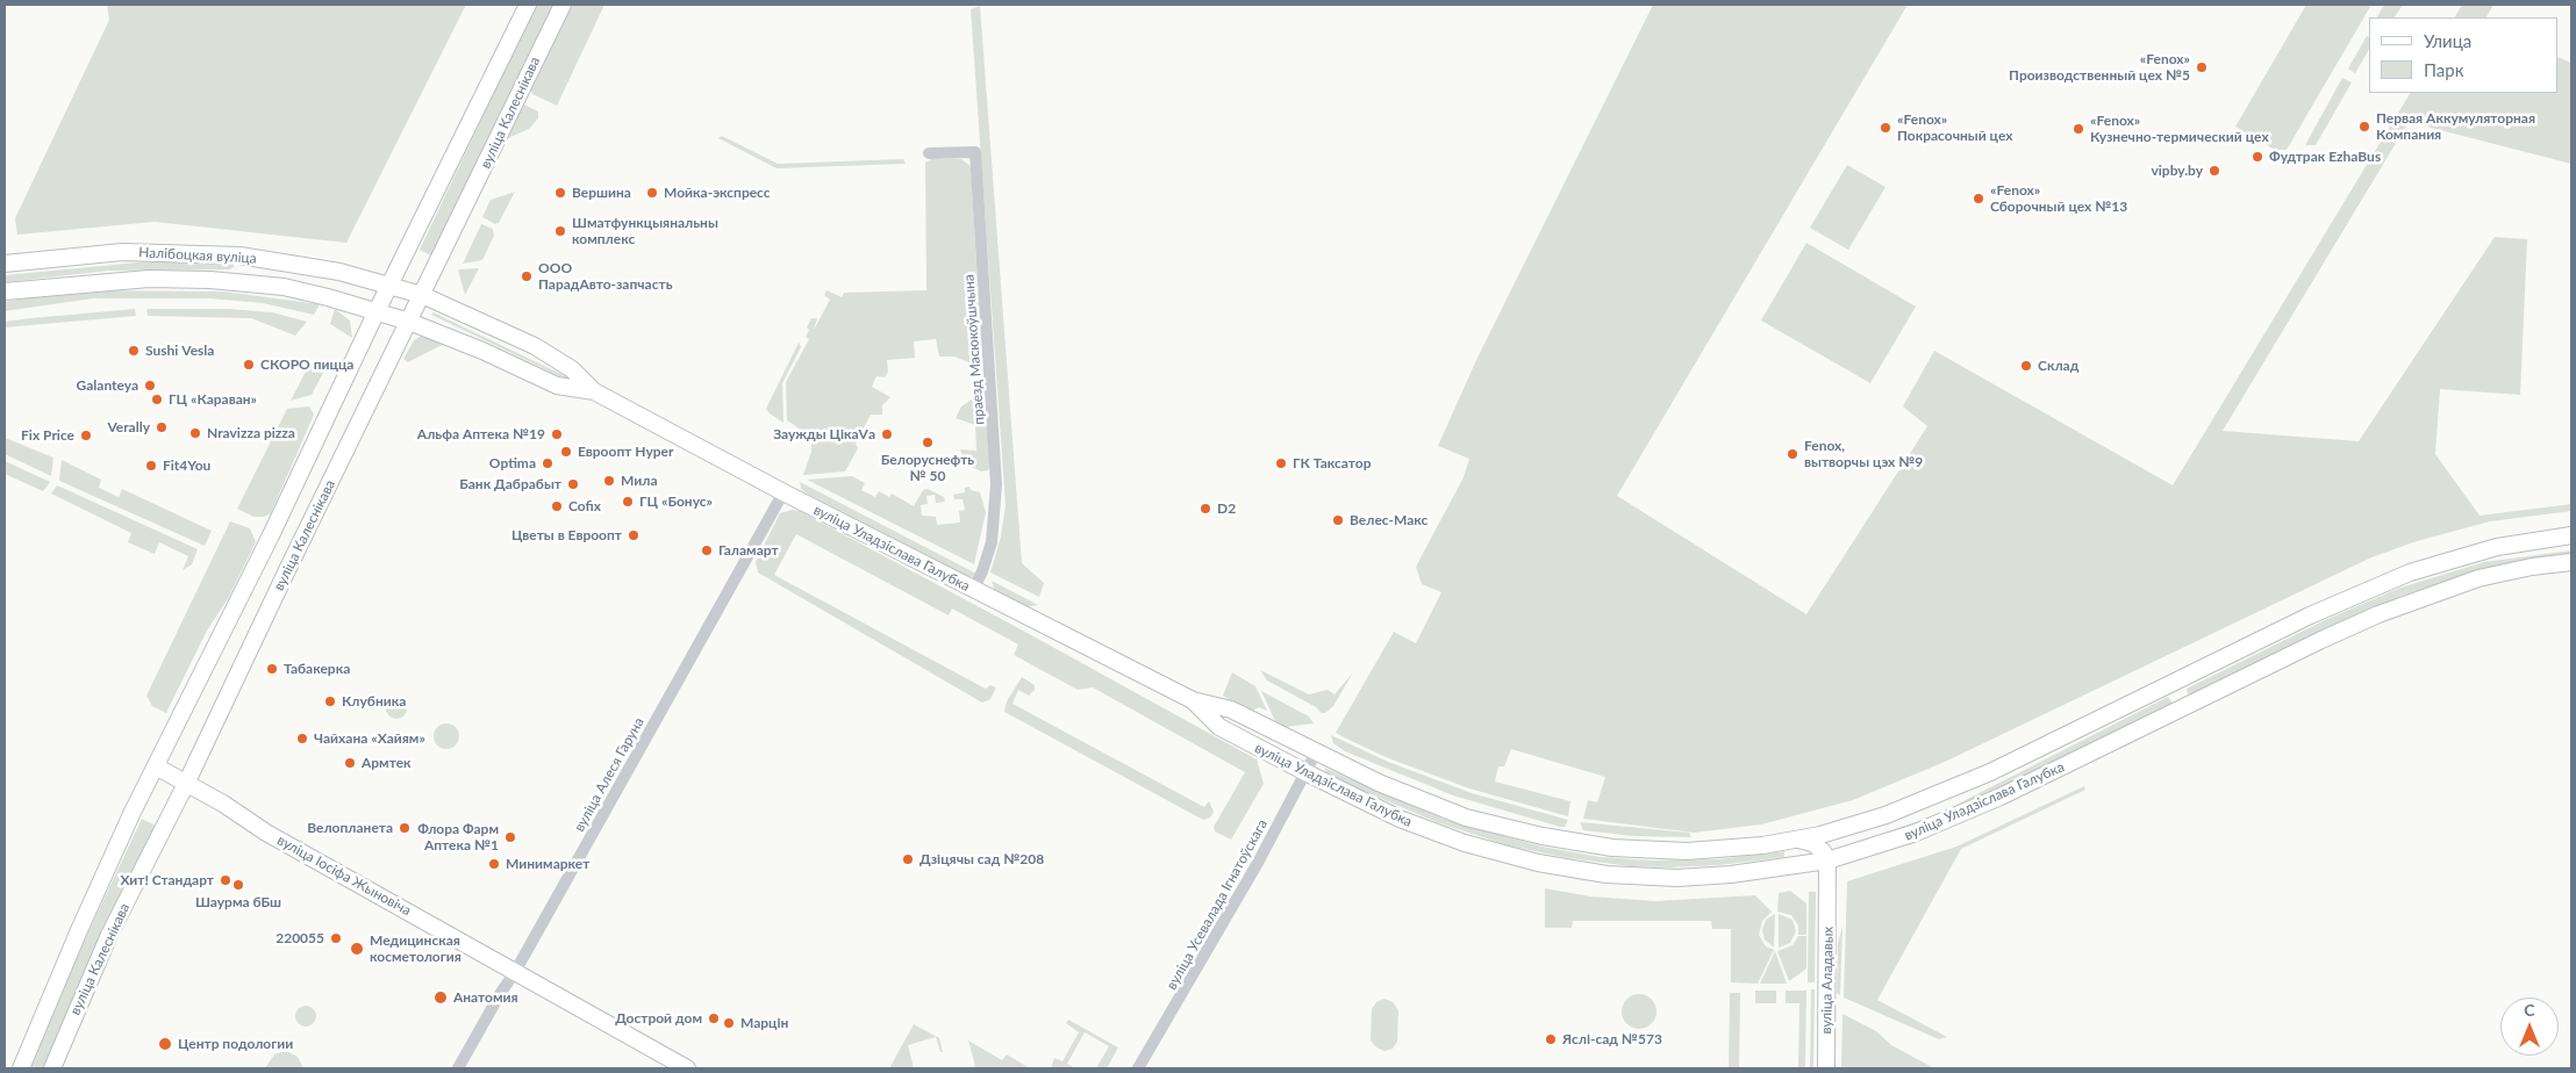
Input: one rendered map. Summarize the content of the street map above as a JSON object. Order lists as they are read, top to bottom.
{
  "streets": {
    "main road": [
      "вуліца Калеснікава",
      "Налібоцкая вуліца",
      "вуліца Уладзіслава Галубка",
      "вуліца Іосіфа Жыновіча",
      "вуліца Аладавых"
    ],
    "street": ["праезд Масюкоўшчына", "вуліца Алеся Гаруна", "вуліца Усевалада Ігнатоўскага"]
  },
  "crossings": [
    ["вуліца Калеснікава", "Налібоцкая вуліца"],
    ["вуліца Калеснікава", "вуліца Уладзіслава Галубка"],
    ["вуліца Калеснікава", "вуліца Іосіфа Жыновіча"],
    ["Налібоцкая вуліца", "вуліца Уладзіслава Галубка"],
    ["праезд Масюкоўшчына", "вуліца Уладзіслава Галубка"],
    ["вуліца Уладзіслава Галубка", "вуліца Алеся Гаруна"],
    ["вуліца Уладзіслава Галубка", "вуліца Усевалада Ігнатоўскага"],
    ["вуліца Уладзіслава Галубка", "вуліца Аладавых"],
    ["вуліца Алеся Гаруна", "вуліца Іосіфа Жыновіча"]
  ],
  "places": [
    "«Fenox» Производственный цех №5",
    "Первая Аккумуляторная Компания",
    "«Fenox» Покрасочный цех",
    "«Fenox» Кузнечно-термический цех",
    "Фудтрак EzhaBus",
    "vipby.by",
    "Вершина",
    "Мойка-экспресс",
    "«Fenox» Сборочный цех №13",
    "Шматфункцыянальны комплекс",
    "ООО ПарадАвто-запчасть",
    "Sushi Vesla",
    "СКОРО пицца",
    "Склад",
    "Galanteya",
    "ГЦ «Караван»",
    "Verally",
    "Nravizza pizza",
    "Альфа Аптека №19",
    "Заужды ЦікаVа",
    "Fix Price",
    "Белоруснефть № 50",
    "Евроопт Hyper",
    "Fenox, вытворчы цэх №9",
    "Optima",
    "ГК Таксатор",
    "Fit4You",
    "Мила",
    "Банк Дабрабыт",
    "ГЦ «Бонус»",
    "Cofix",
    "D2",
    "Велес-Макс",
    "Цветы в Евроопт",
    "Галамарт",
    "Табакерка",
    "Клубника",
    "Чайхана «Хайям»",
    "Армтек",
    "Велопланета",
    "Флора Фарм Аптека №1",
    "Дзіцячы сад №208",
    "Минимаркет",
    "Хит! Стандарт",
    "Шаурма бБш",
    "220055",
    "Медицинская косметология",
    "Анатомия",
    "Дострой дом",
    "Марцін",
    "Яслі-сад №573",
    "Центр подологии"
  ],
  "legend": ["Улица", "Парк"],
  "north": "top"
}
